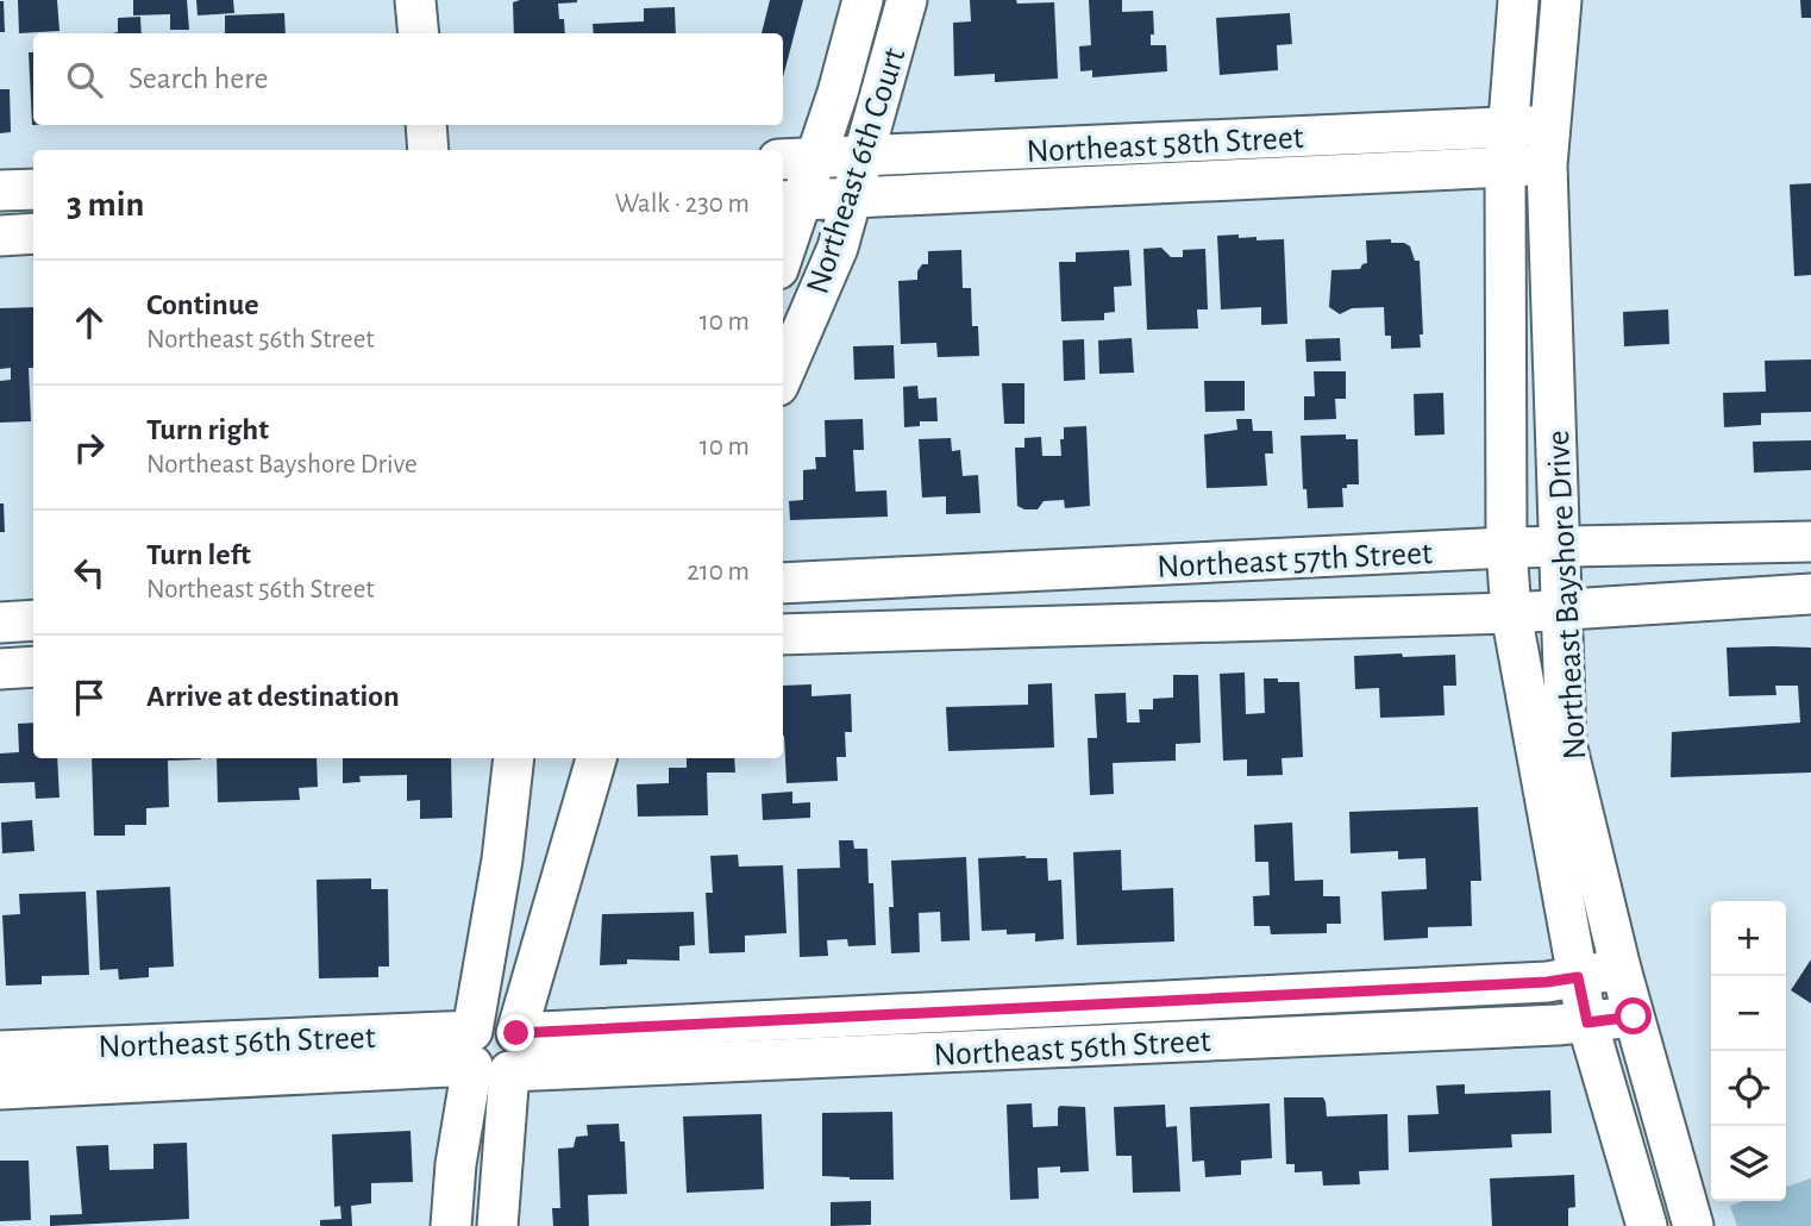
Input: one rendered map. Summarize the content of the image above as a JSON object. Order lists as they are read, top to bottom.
{
  "streets": {
    "street": [
      "Northeast 58th Street",
      "Northeast 6th Court",
      "Northeast 57th Street",
      "Northeast Bayshore Drive",
      "Northeast 56th Street"
    ]
  },
  "crossings": [
    ["Northeast 58th Street", "Northeast 6th Court"],
    ["Northeast 58th Street", "Northeast Bayshore Drive"],
    ["Northeast 57th Street", "Northeast Bayshore Drive"],
    ["Northeast Bayshore Drive", "Northeast 56th Street"]
  ],
  "page": {
    "search": "Search here",
    "heading": ["3 min", "Walk · 230 m"],
    "list": [
      ["Continue", "Northeast 56th Street", "10 m"],
      ["Turn right", "Northeast Bayshore Drive", "10 m"],
      ["Turn left", "Northeast 56th Street", "210 m"],
      "Arrive at destination"
    ],
    "map_buttons": ["+", "−"]
  }
}
